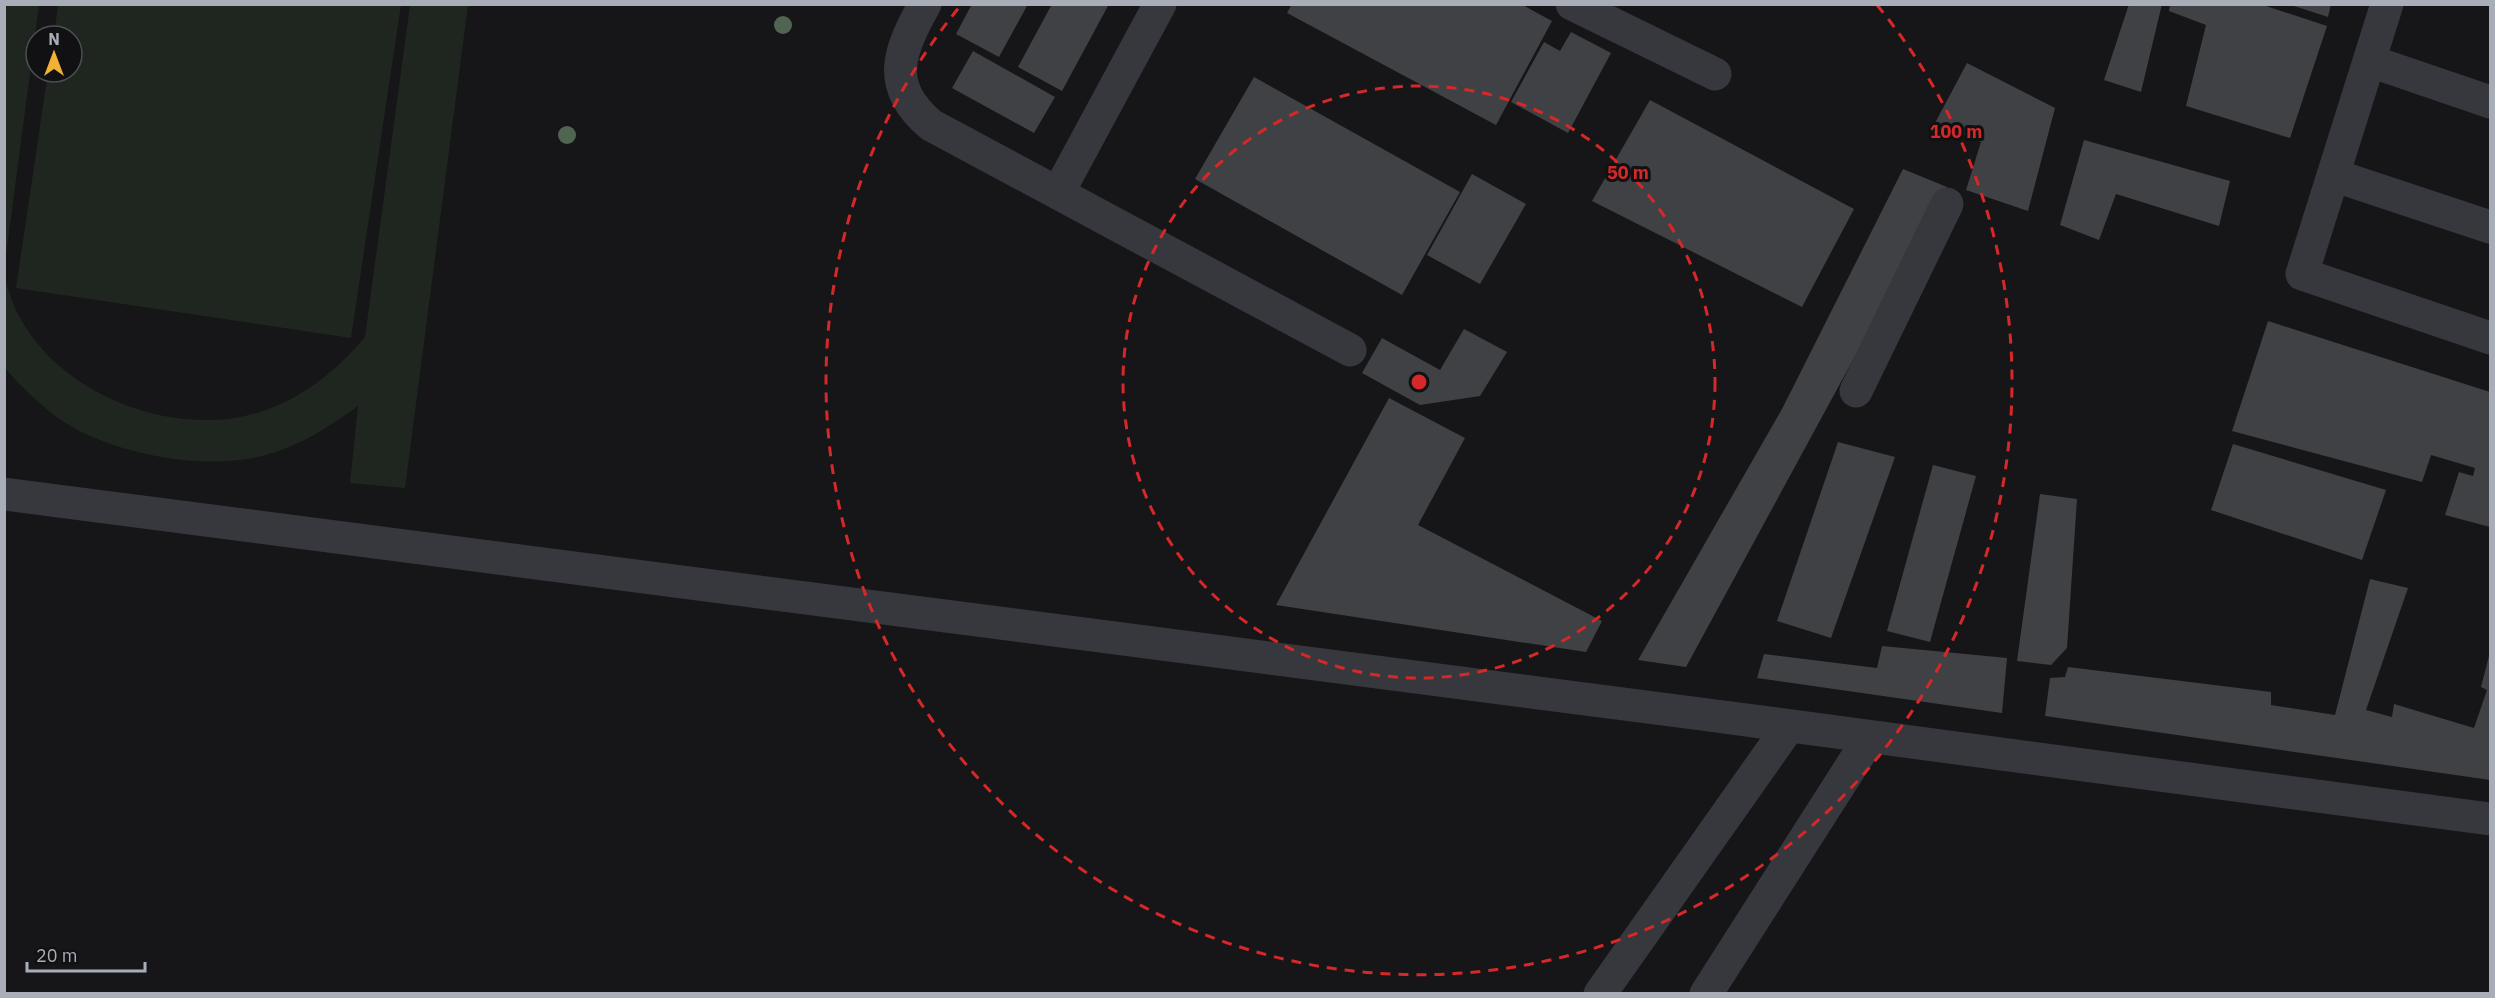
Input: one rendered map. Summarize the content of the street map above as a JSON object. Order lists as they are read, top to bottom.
{
  "scale_bar": "20 m",
  "north": "top",
  "rings": ["100 m", "50 m"]
}
